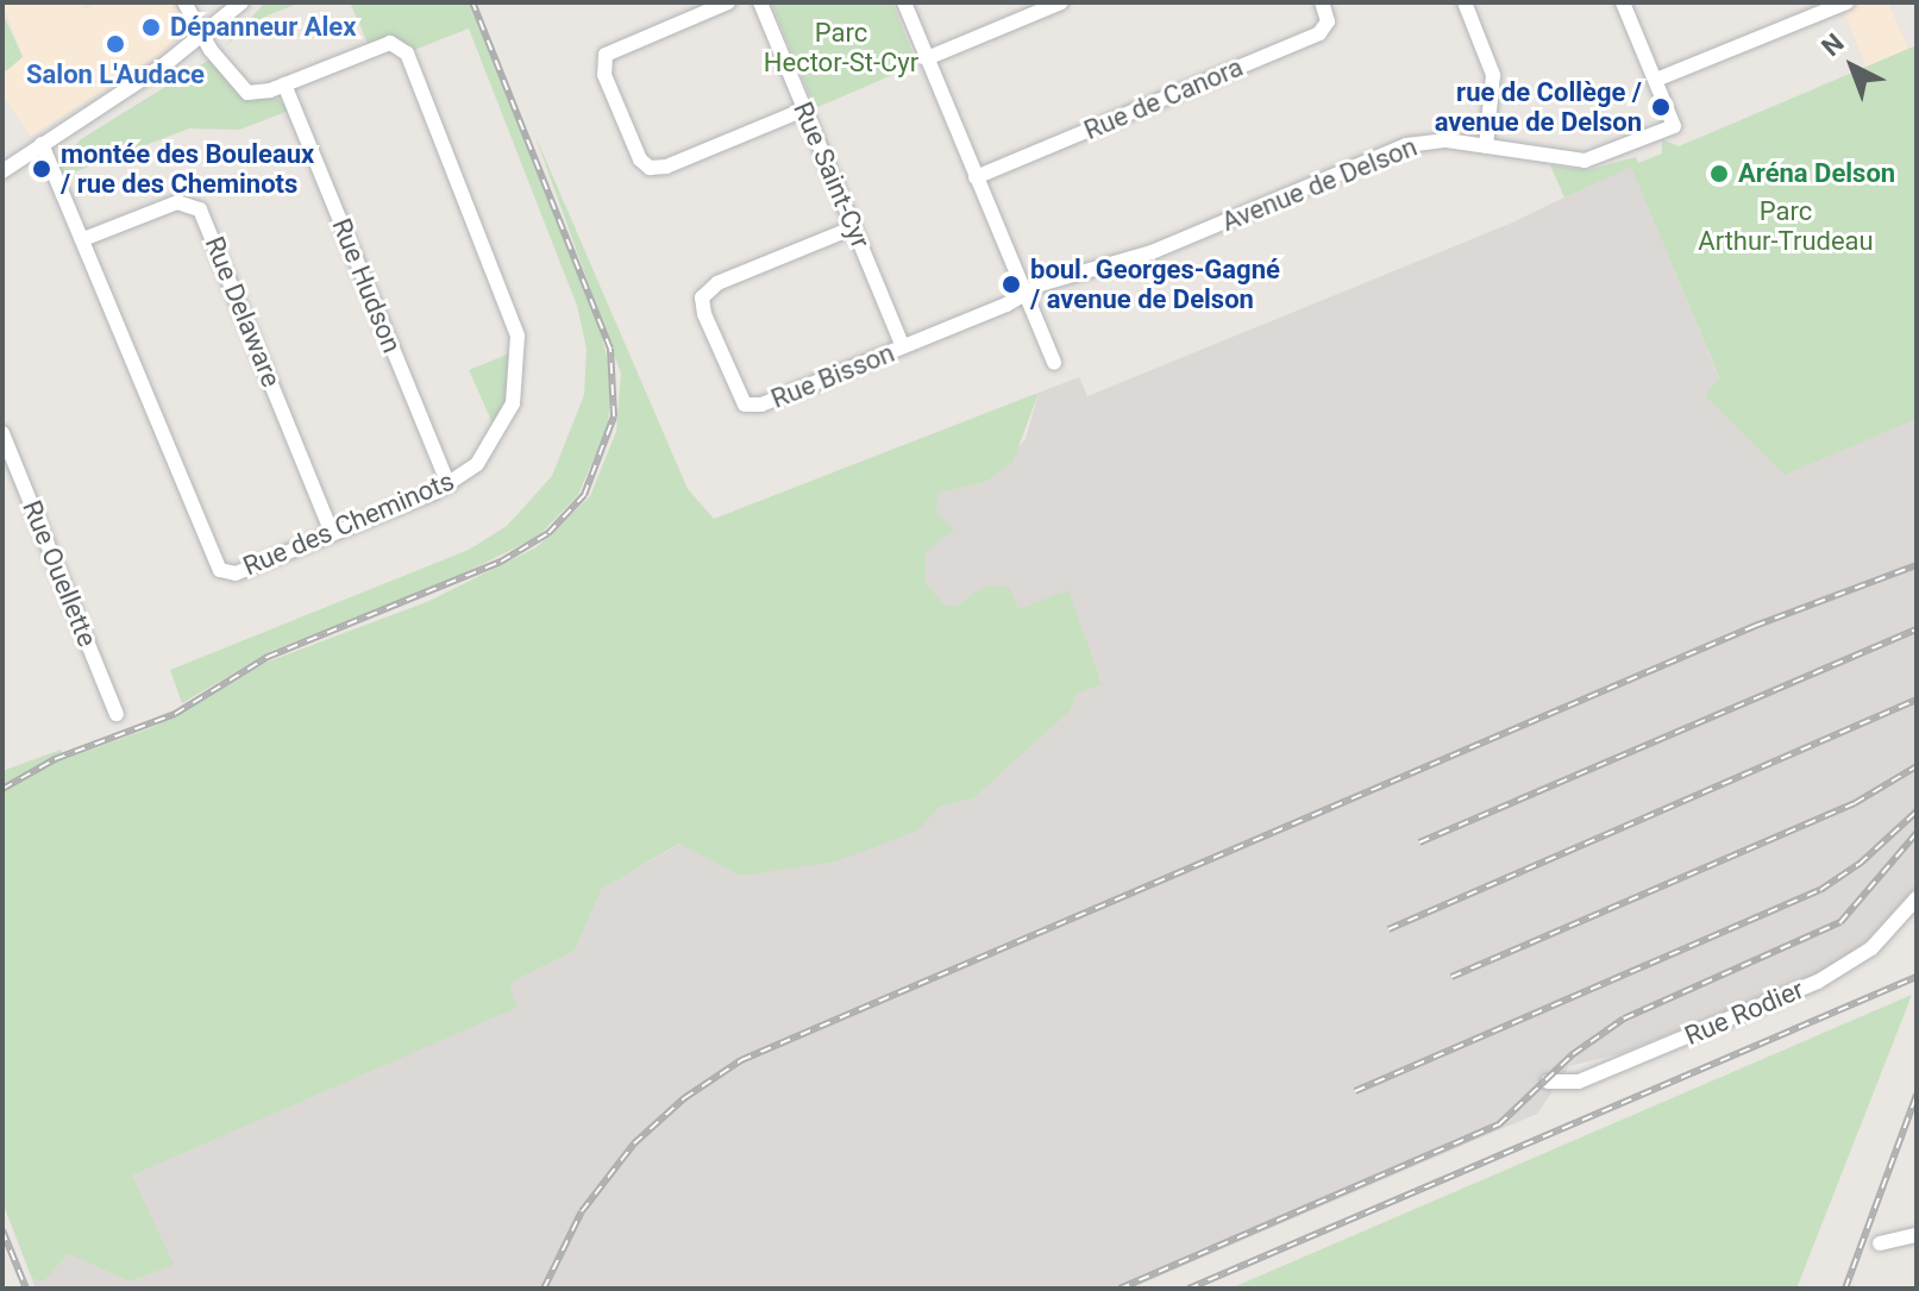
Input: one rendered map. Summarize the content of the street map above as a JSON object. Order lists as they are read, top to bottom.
{
  "streets": {
    "street": [
      "Rue de Canora",
      "Rue Saint-Cyr",
      "Avenue de Delson",
      "Rue Hudson",
      "Rue Delaware",
      "Rue Bisson",
      "Rue des Cheminots",
      "Rue Ouellette",
      "Rue Rodier"
    ]
  },
  "crossings": [
    ["Rue Saint-Cyr", "Rue Bisson"],
    ["Avenue de Delson", "Rue Bisson"],
    ["Rue Hudson", "Rue des Cheminots"],
    ["Rue Delaware", "Rue des Cheminots"]
  ],
  "parks": ["Parc Hector-St-Cyr", "Parc Arthur-Trudeau"],
  "places": [
    "Dépanneur Alex",
    "Salon L'Audace",
    "rue de Collège / avenue de Delson",
    "montée des Bouleaux / rue des Cheminots",
    "Aréna Delson",
    "boul. Georges-Gagné / avenue de Delson"
  ],
  "north": "top left"
}
